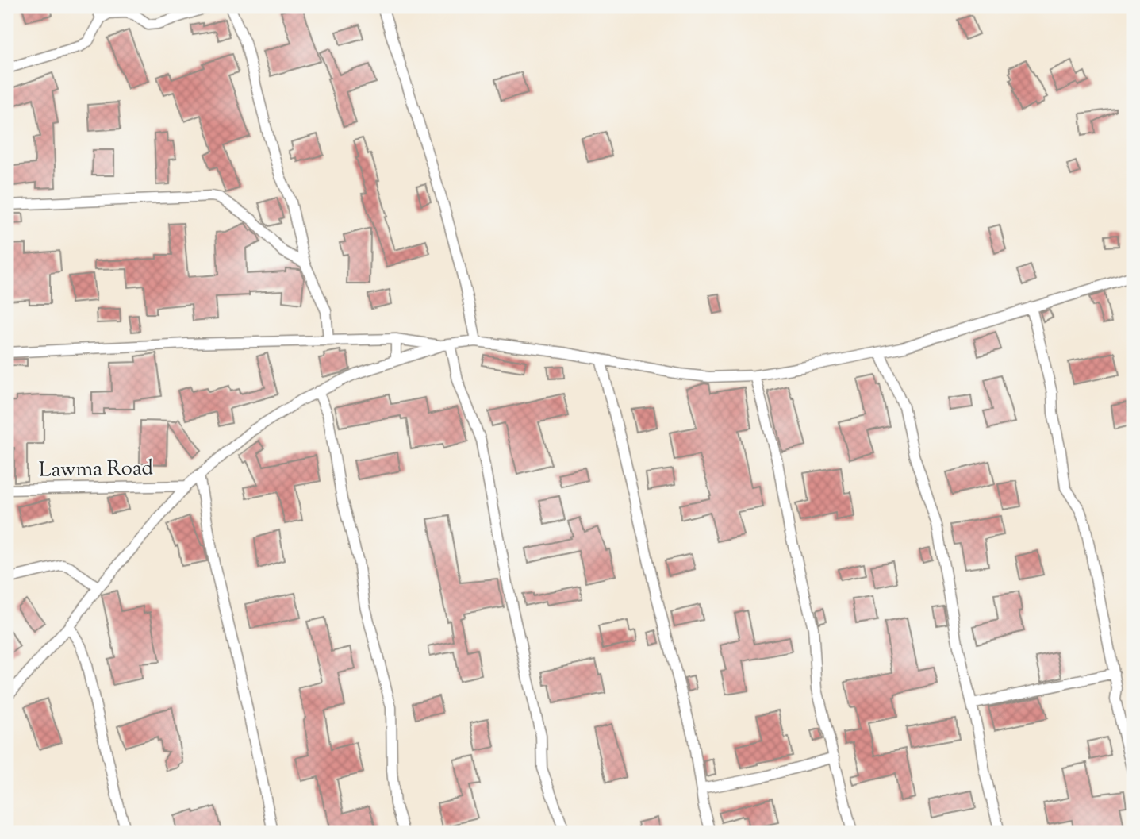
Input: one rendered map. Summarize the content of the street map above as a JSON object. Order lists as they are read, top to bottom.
{
  "streets": {
    "street": ["Lawma Road"]
  }
}
